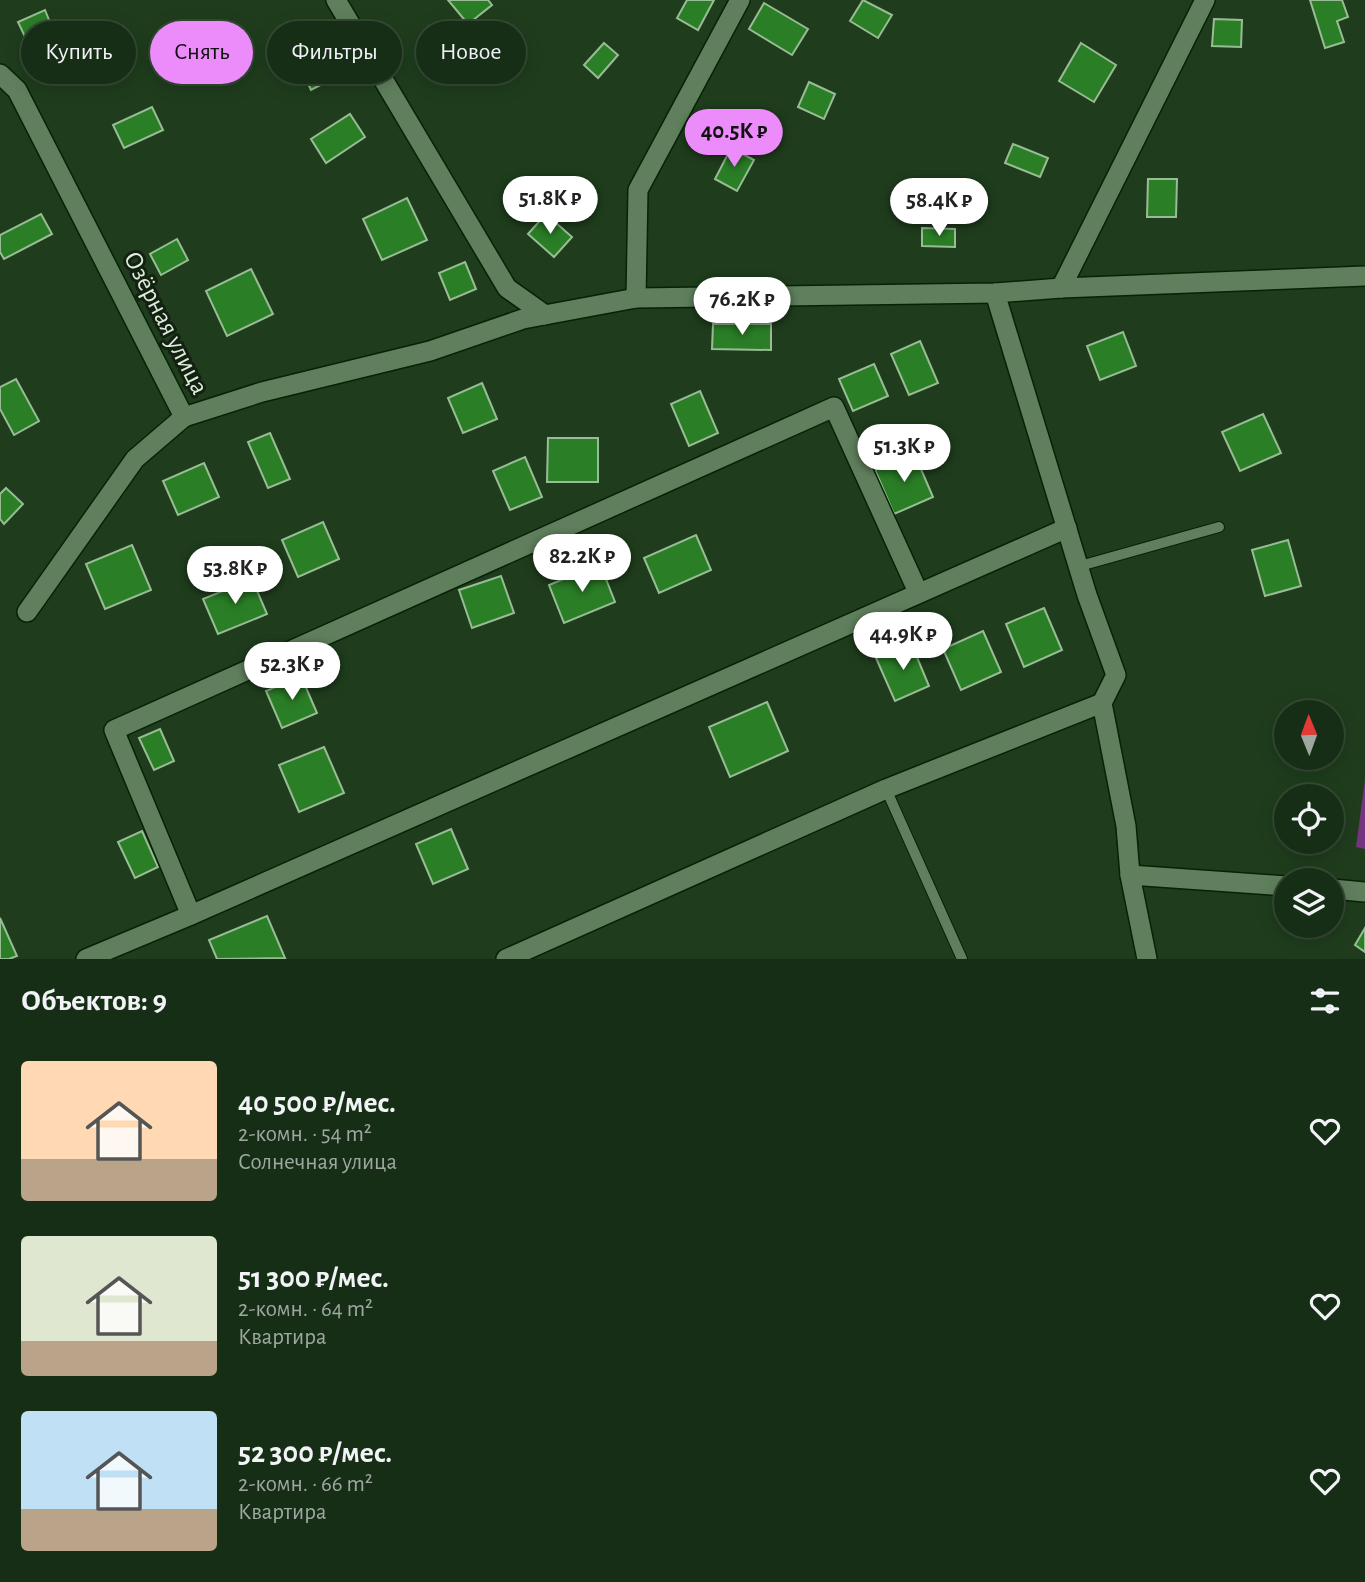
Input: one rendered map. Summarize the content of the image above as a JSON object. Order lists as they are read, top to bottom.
{
  "streets": {
    "street": ["Озёрная улица"]
  },
  "north": "top",
  "page": {
    "chip": [
      "Купить",
      "Снять",
      "Фильтры",
      "Новое"
    ],
    "price": [
      "40.5K ₽",
      "51.8K ₽",
      "58.4K ₽",
      "76.2K ₽",
      "51.3K ₽",
      "82.2K ₽",
      "53.8K ₽",
      "44.9K ₽",
      "52.3K ₽"
    ],
    "heading": "Объектов: 9",
    "list": [
      {
        "name": "40 500 ₽/мес.",
        "note": "2-комн. · 54 m² · Солнечная улица"
      },
      {
        "name": "51 300 ₽/мес.",
        "note": "2-комн. · 64 m² · Квартира"
      },
      {
        "name": "52 300 ₽/мес.",
        "note": "2-комн. · 66 m² · Квартира"
      }
    ]
  }
}
